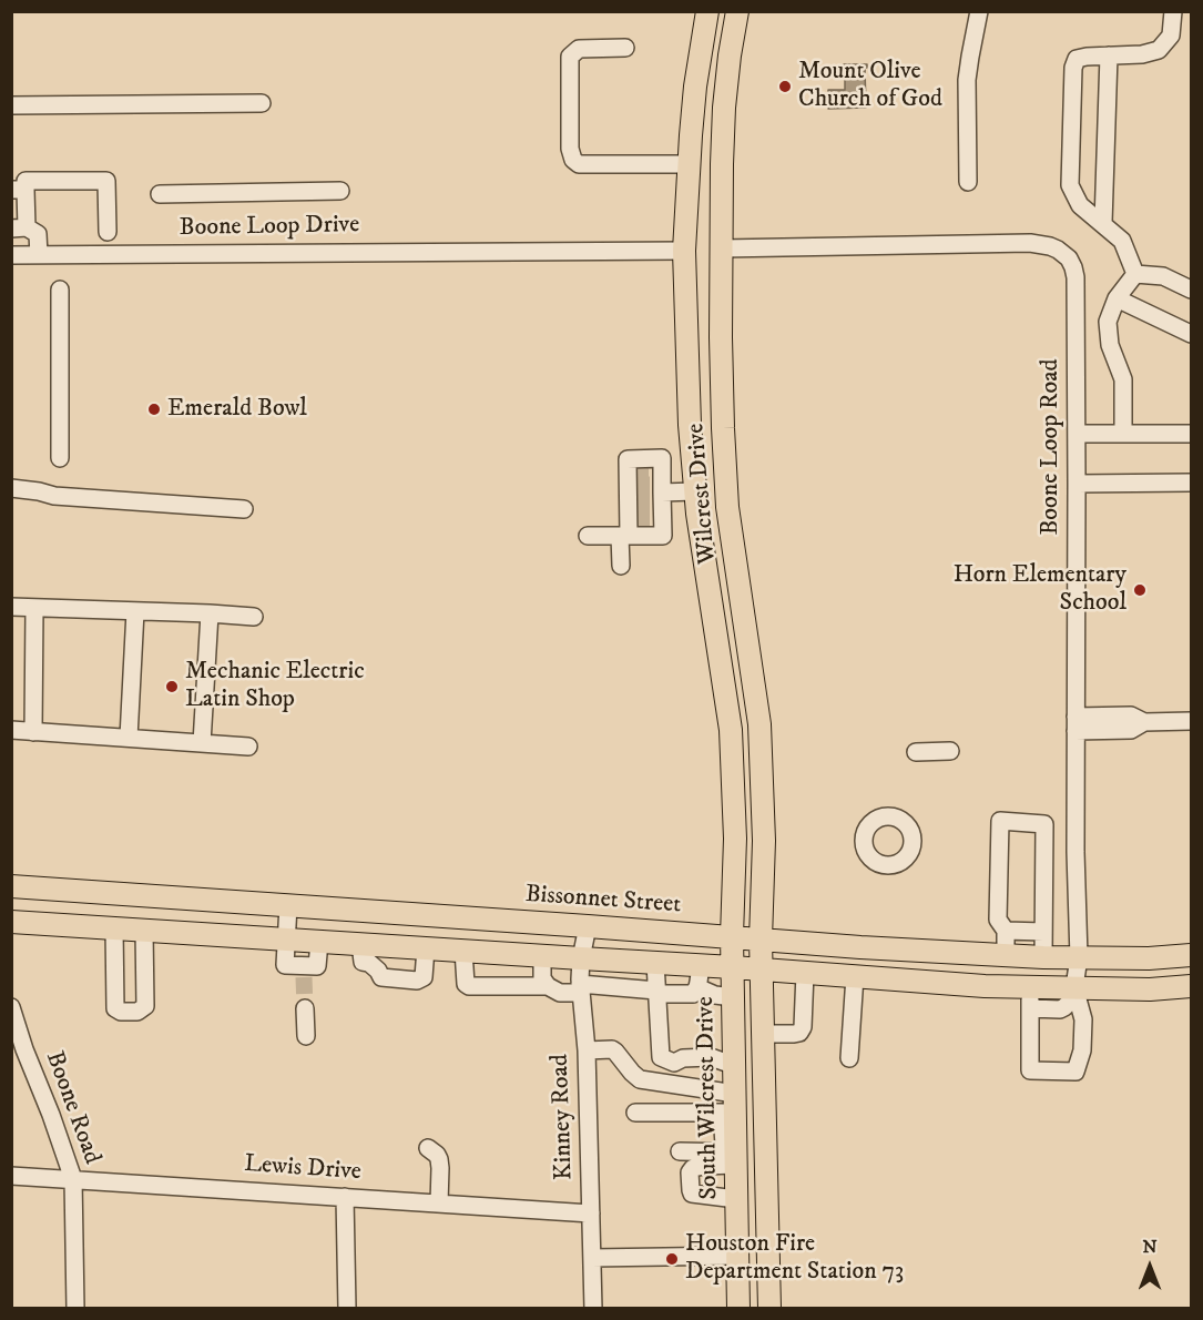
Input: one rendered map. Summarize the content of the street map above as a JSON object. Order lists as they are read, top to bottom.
{
  "streets": {
    "main road": ["Wilcrest Drive", "Bissonnet Street", "South Wilcrest Drive"],
    "street": [
      "Boone Loop Drive",
      "Boone Loop Road",
      "Boone Road",
      "Kinney Road",
      "Lewis Drive"
    ]
  },
  "crossings": [
    ["Boone Loop Drive", "Wilcrest Drive"],
    ["Boone Loop Road", "Wilcrest Drive"],
    ["Boone Loop Road", "Bissonnet Street"],
    ["Wilcrest Drive", "Bissonnet Street"],
    ["Wilcrest Drive", "South Wilcrest Drive"],
    ["Bissonnet Street", "Kinney Road"],
    ["Boone Road", "Lewis Drive"],
    ["Kinney Road", "Lewis Drive"]
  ],
  "places": [
    "Mount Olive Church of God",
    "Emerald Bowl",
    "Horn Elementary School",
    "Mechanic Electric Latin Shop",
    "Houston Fire Department Station 73"
  ],
  "north": "top"
}
